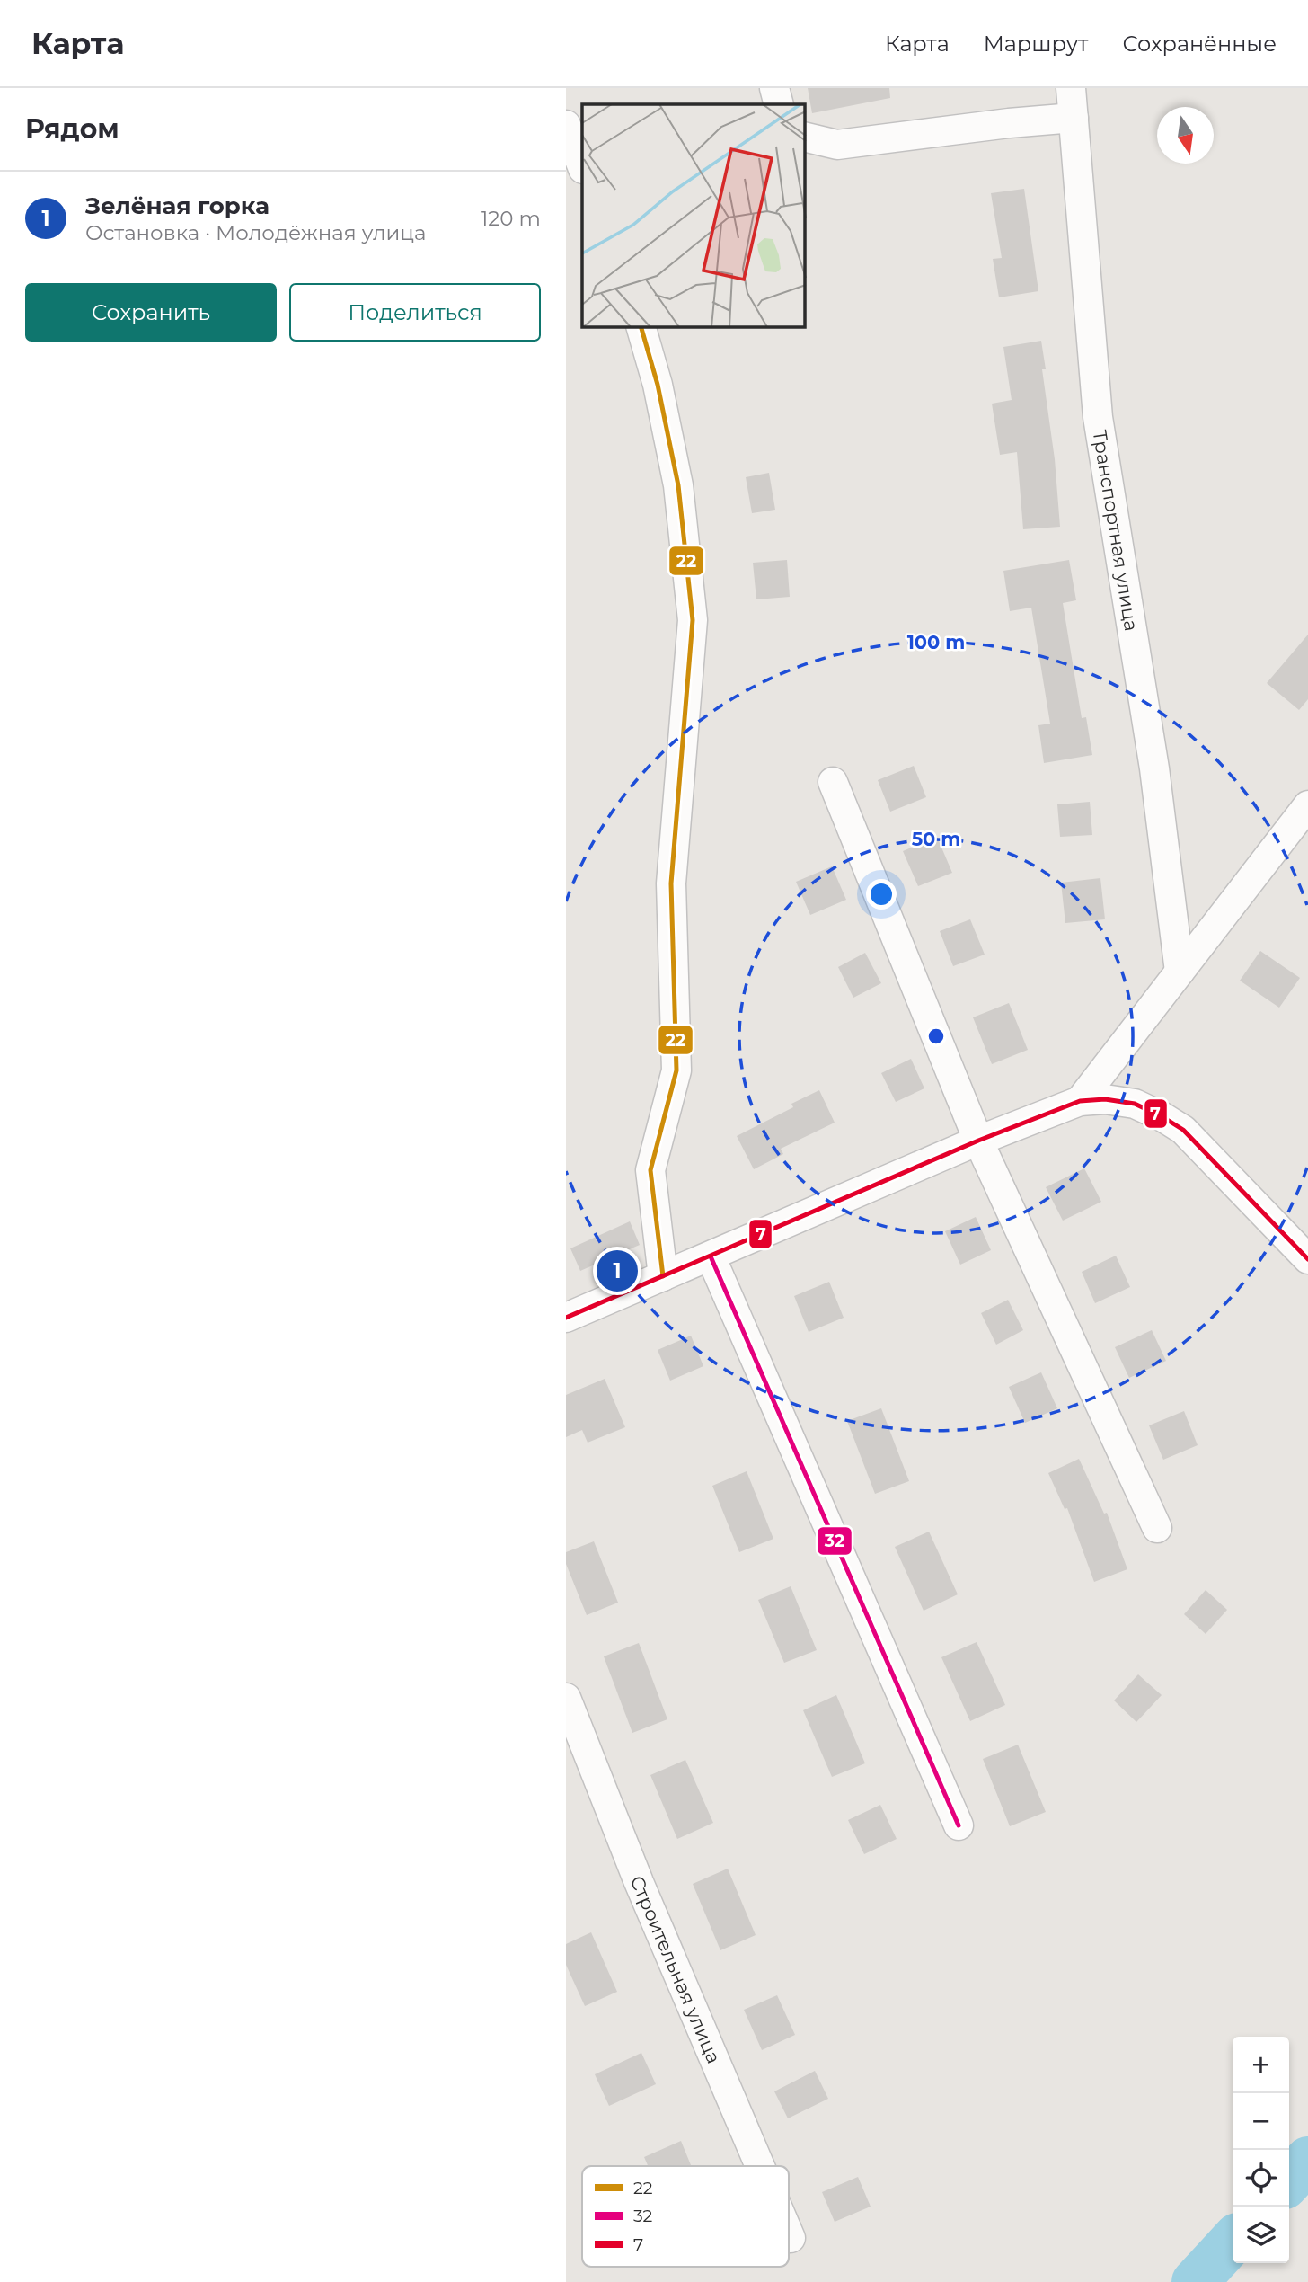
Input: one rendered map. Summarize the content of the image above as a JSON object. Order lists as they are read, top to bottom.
{
  "streets": {
    "street": ["Транспортная улица", "Строительная улица"]
  },
  "lines": ["transit line 22", "transit line 7", "transit line 32"],
  "legend": ["22", "32", "7"],
  "north": "bottom",
  "page": {
    "header": "Карта",
    "nav": ["Карта", "Маршрут", "Сохранённые"],
    "heading": "Рядом",
    "list": [
      {
        "mark": "1",
        "name": "Зелёная горка",
        "note": "Остановка · Молодёжная улица",
        "value": "120 m"
      }
    ],
    "buttons": ["Сохранить", "Поделиться"],
    "pins": "1",
    "map_buttons": ["+", "−"]
  },
  "rings": ["100 m", "50 m"]
}
